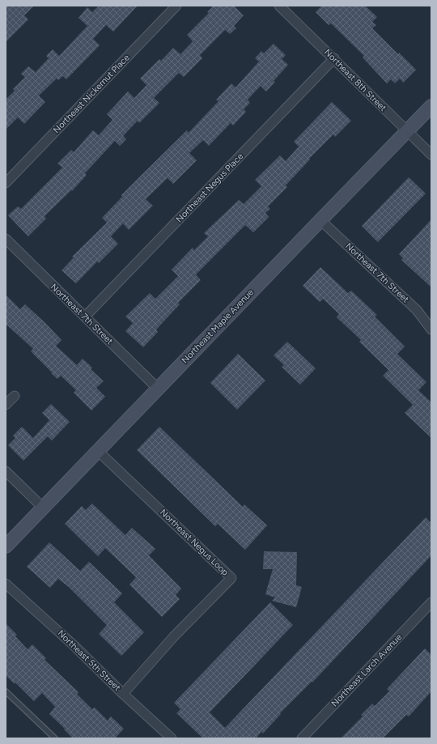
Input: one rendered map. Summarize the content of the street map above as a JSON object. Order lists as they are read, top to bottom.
{
  "streets": {
    "main road": ["Northeast Maple Avenue"],
    "street": [
      "Northeast 8th Street",
      "Northeast Nickernut Place",
      "Northeast Negus Place",
      "Northeast 7th Street",
      "Northeast Negus Loop",
      "Northeast 5th Street",
      "Northeast Larch Avenue"
    ]
  },
  "crossings": [
    ["Northeast 8th Street", "Northeast Negus Place"],
    ["Northeast 8th Street", "Northeast Maple Avenue"],
    ["Northeast Negus Place", "Northeast 7th Street"],
    ["Northeast 7th Street", "Northeast Maple Avenue"],
    ["Northeast Maple Avenue", "Northeast Negus Loop"],
    ["Northeast Negus Loop", "Northeast 5th Street"]
  ]
}
